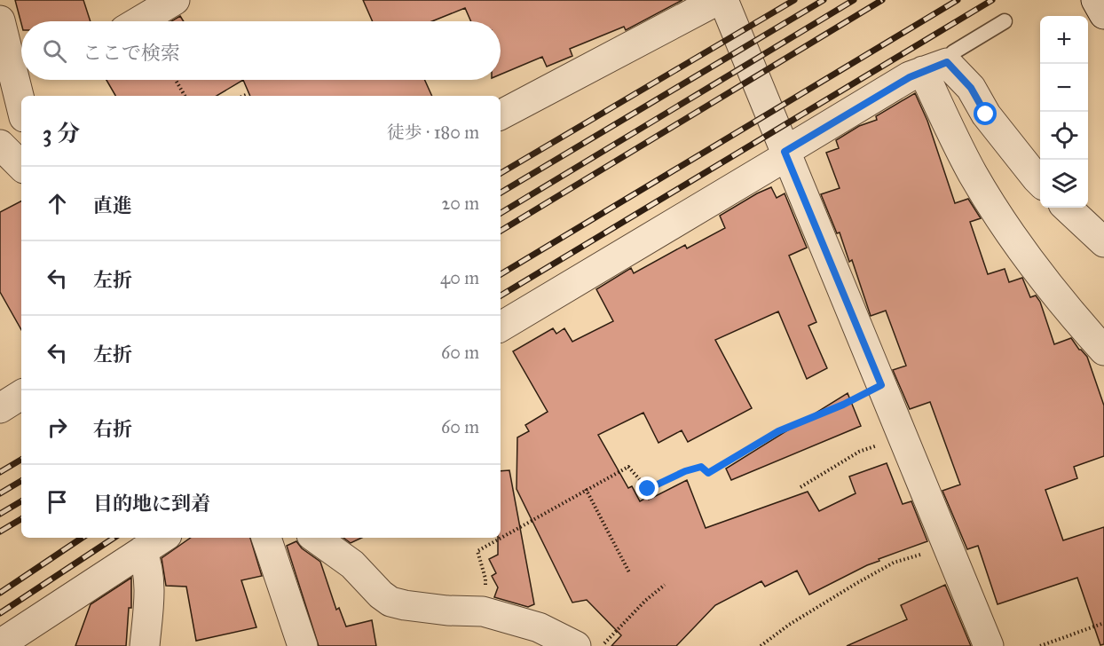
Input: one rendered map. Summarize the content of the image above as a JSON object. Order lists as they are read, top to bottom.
{
  "page": {
    "map_buttons": ["+", "−"],
    "search": "ここで検索",
    "heading": ["3 分", "徒歩 · 180 m"],
    "list": [
      ["直進", "20 m"],
      ["左折", "40 m"],
      ["左折", "60 m"],
      ["右折", "60 m"],
      "目的地に到着"
    ]
  }
}
